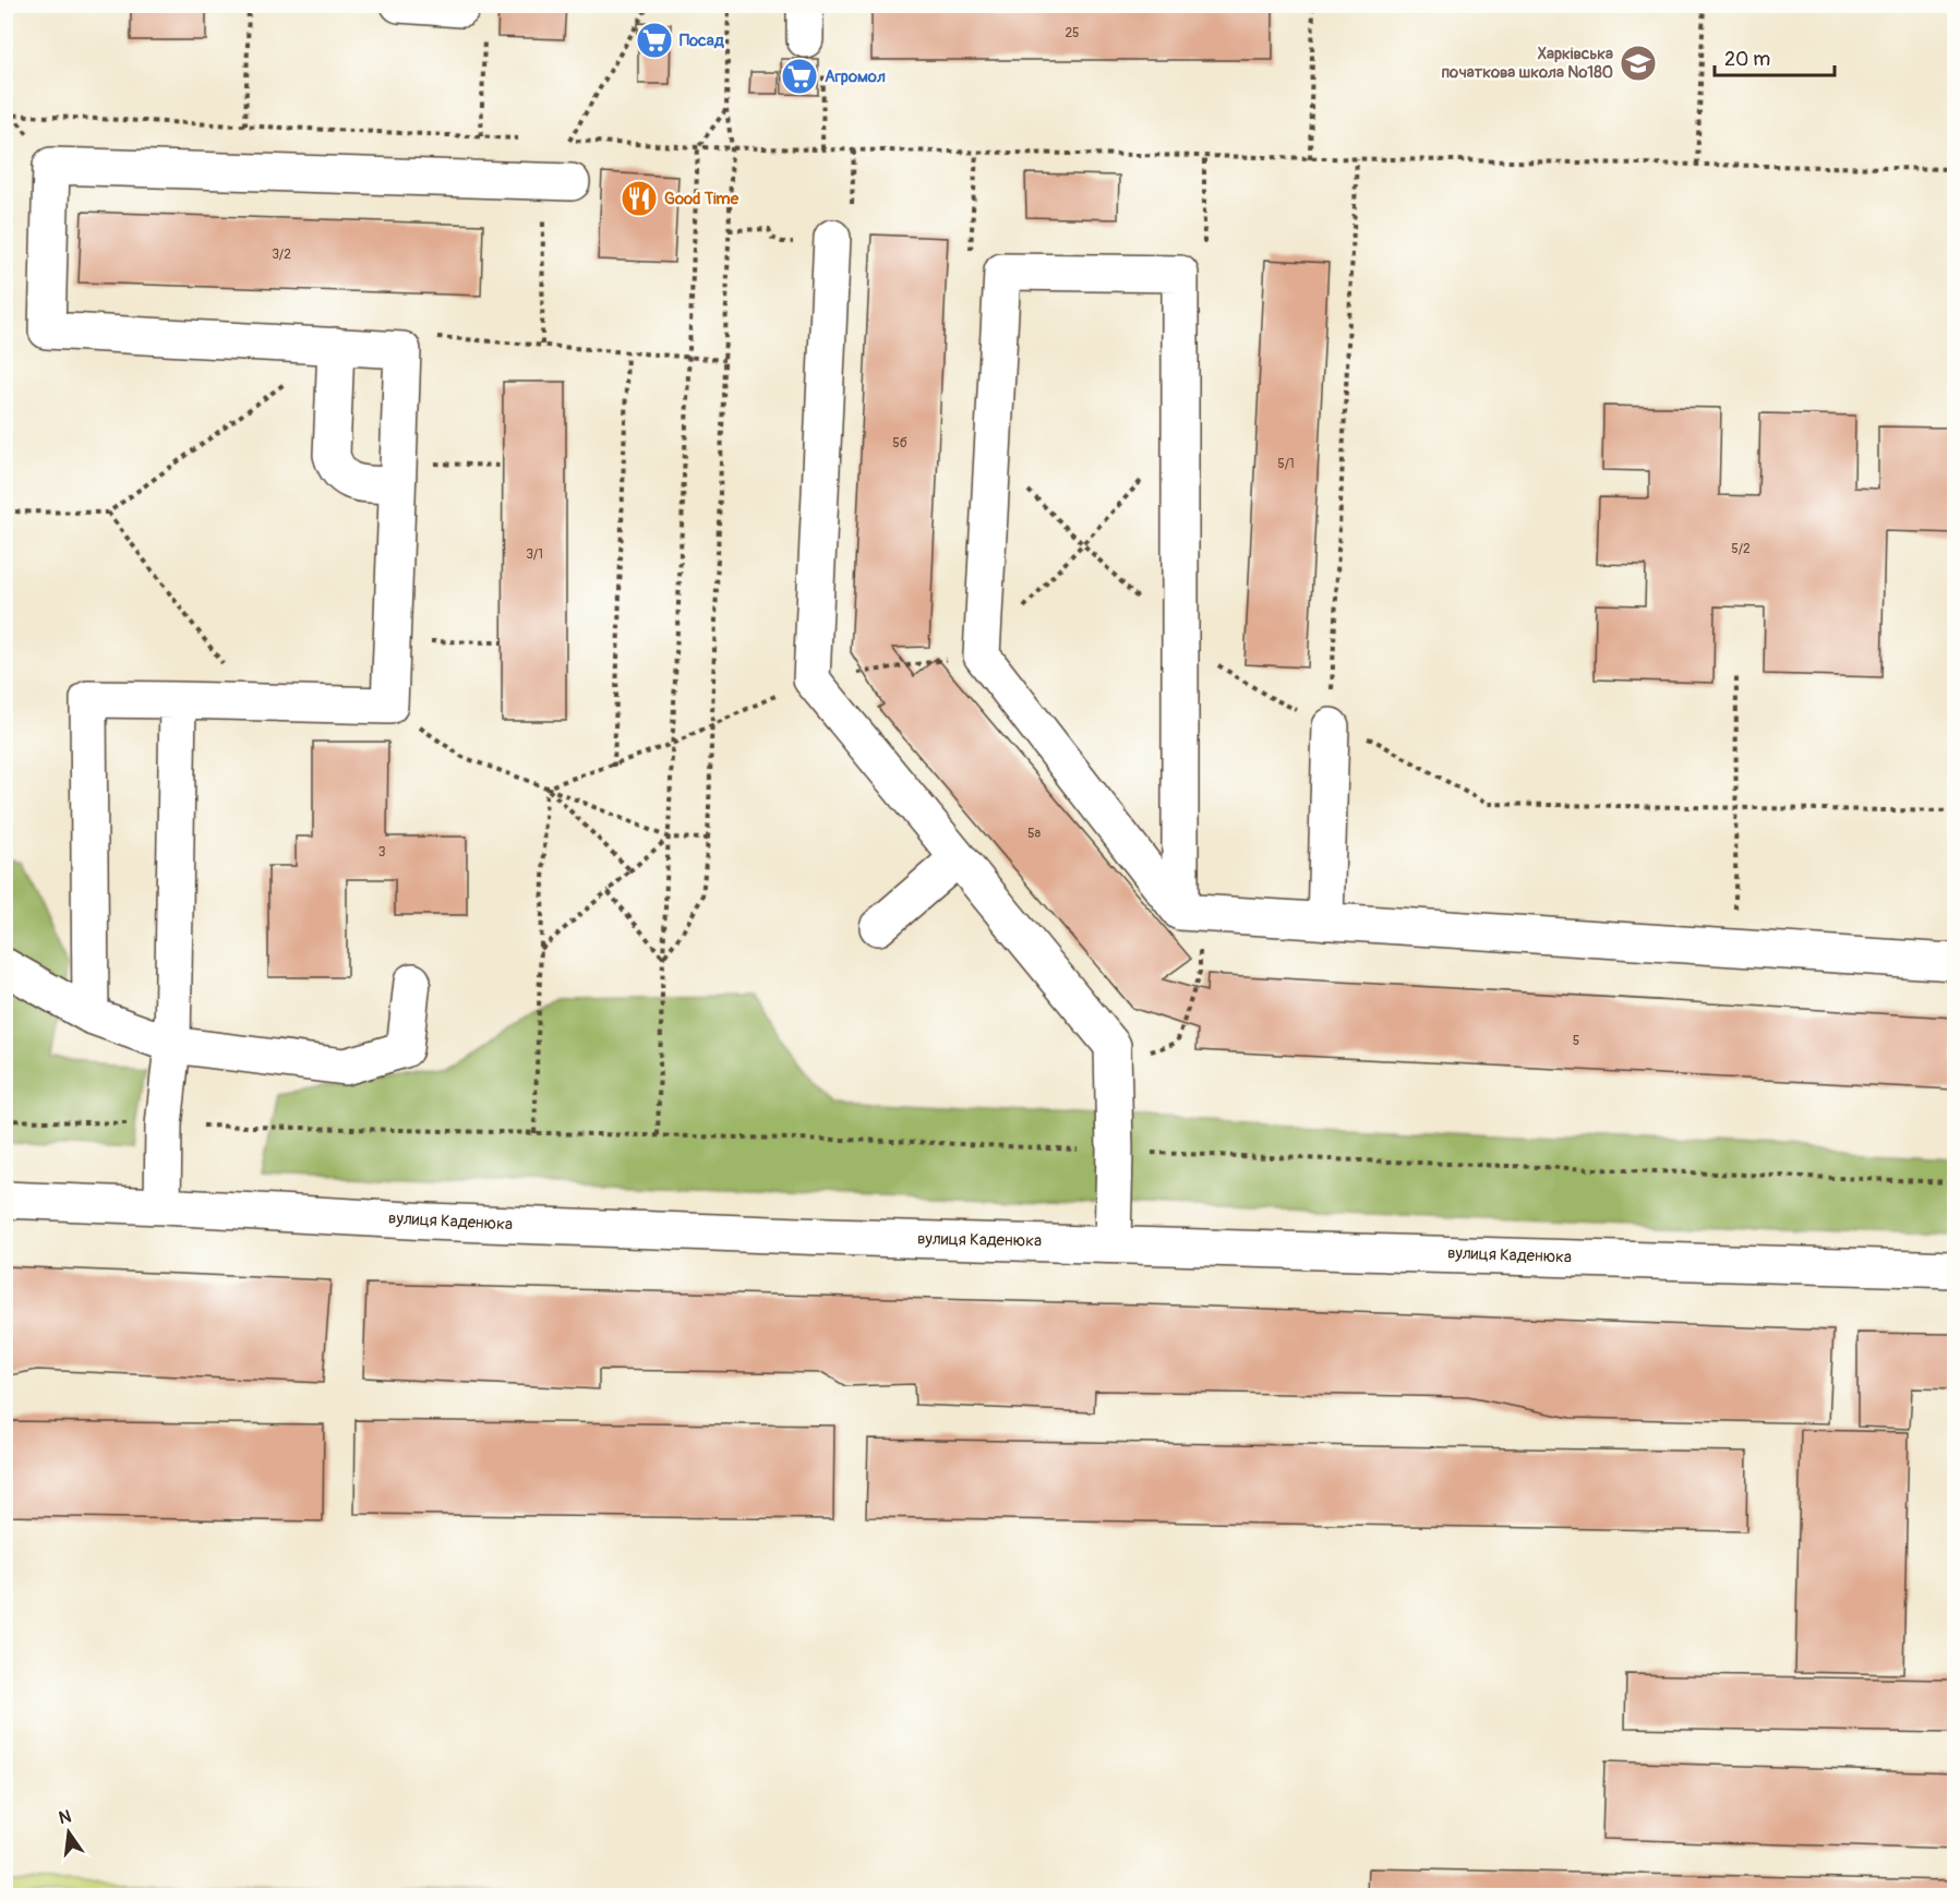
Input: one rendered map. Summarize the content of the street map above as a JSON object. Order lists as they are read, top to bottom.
{
  "streets": {
    "street": ["вулиця Каденюка"]
  },
  "places": {
    "supermarket": ["Посад", "Агромол"],
    "school or university": ["Харківська початкова школа №180"],
    "restaurant": ["Good Time"]
  },
  "house_numbers": [
    "25",
    "3/2",
    "5б",
    "5/1",
    "5/2",
    "3/1",
    "5а",
    "3",
    "5"
  ],
  "scale_bar": "20 m",
  "north": "top"
}
